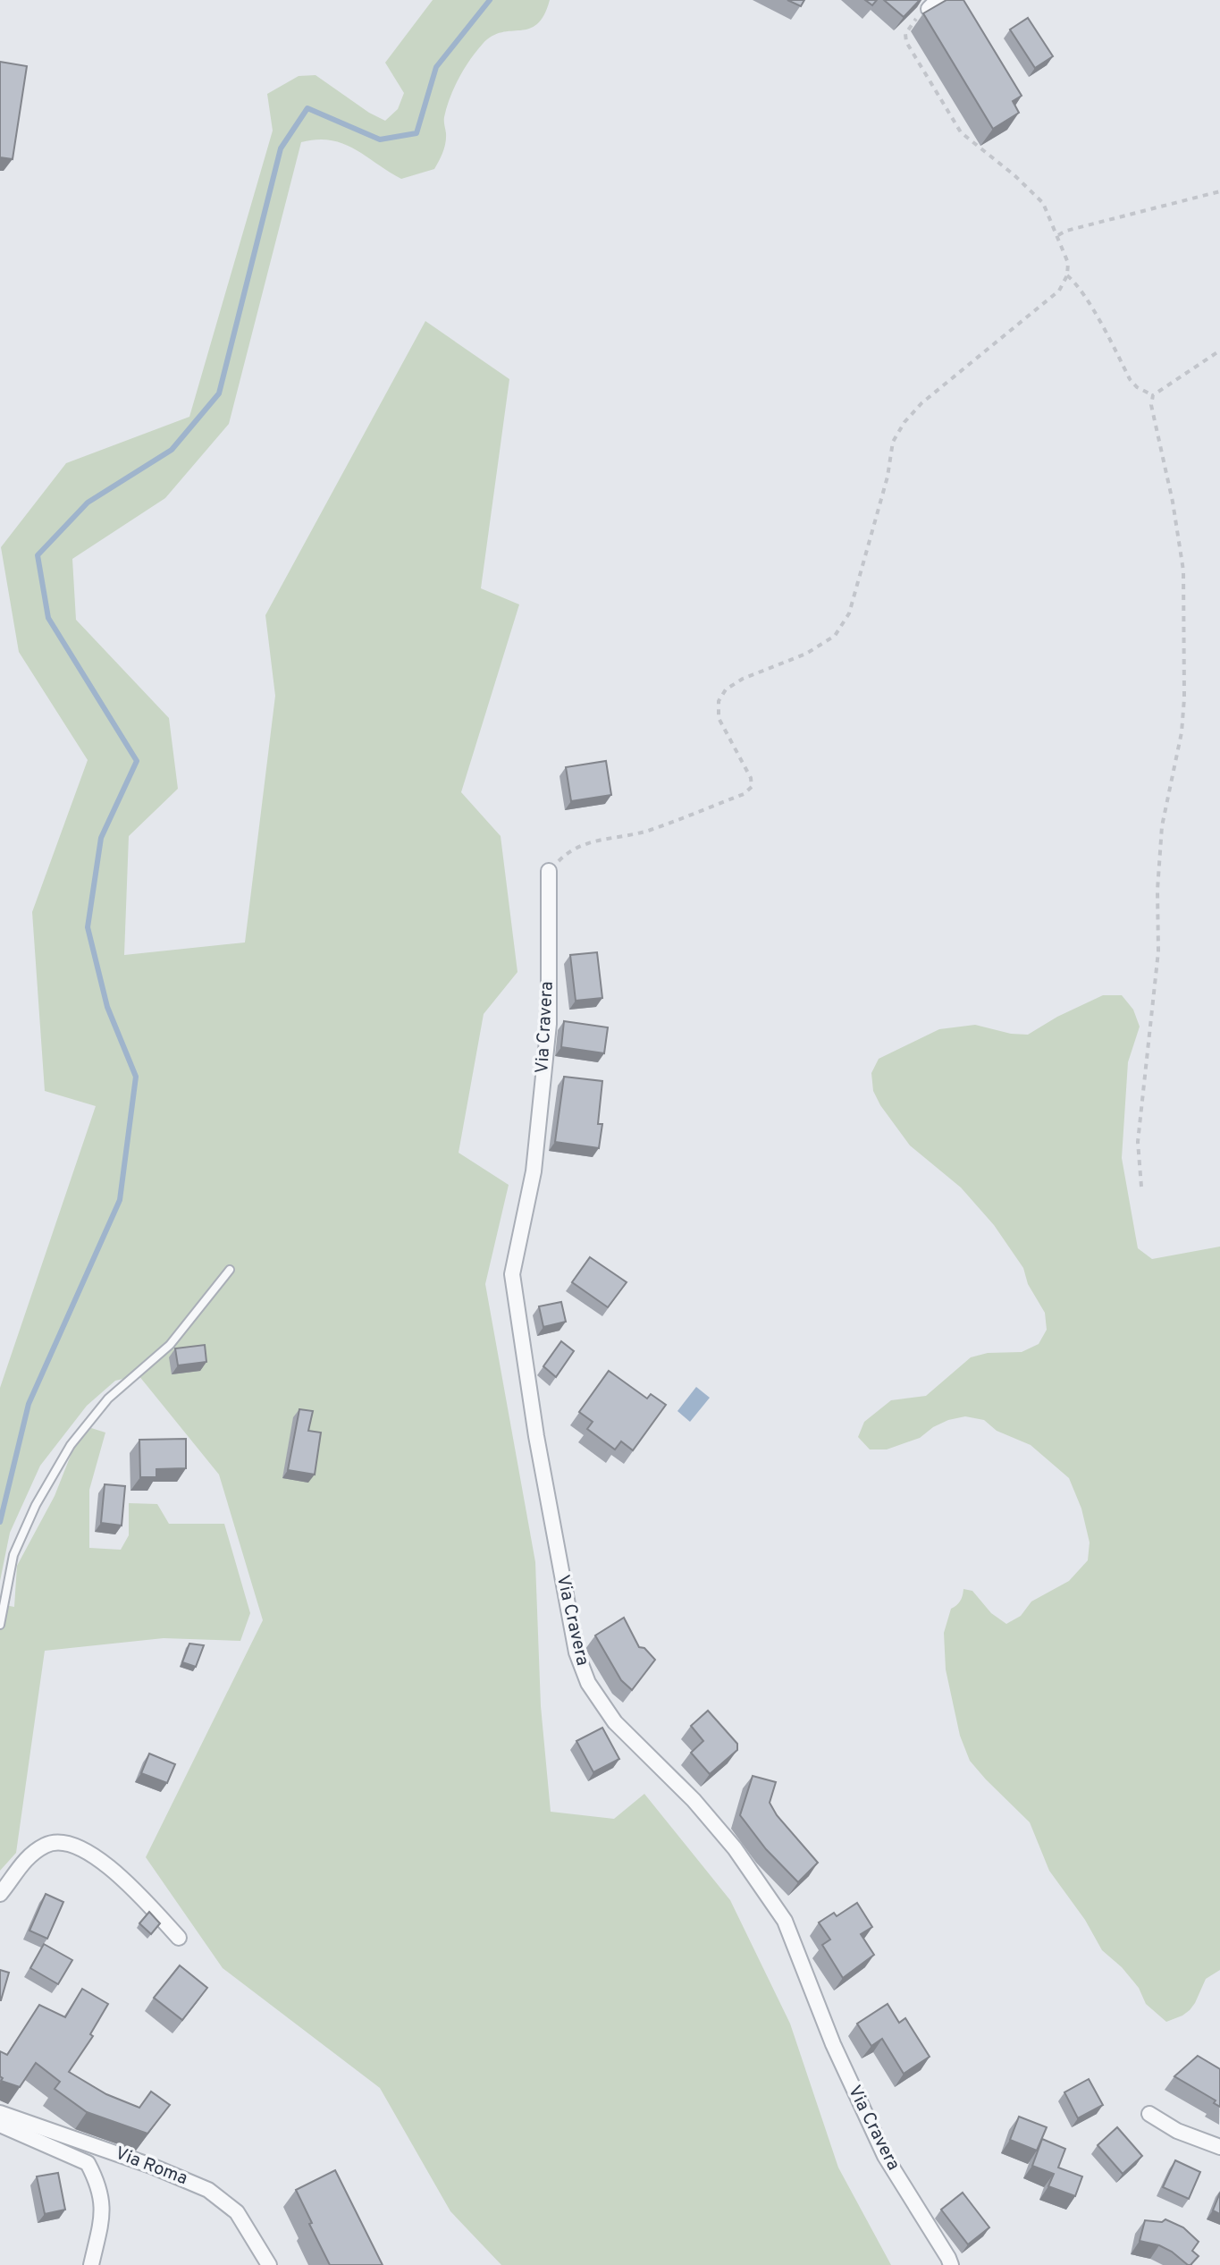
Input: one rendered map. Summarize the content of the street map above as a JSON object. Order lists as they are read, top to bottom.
{
  "streets": {
    "street": ["Via Cravera", "Via Roma"]
  }
}
